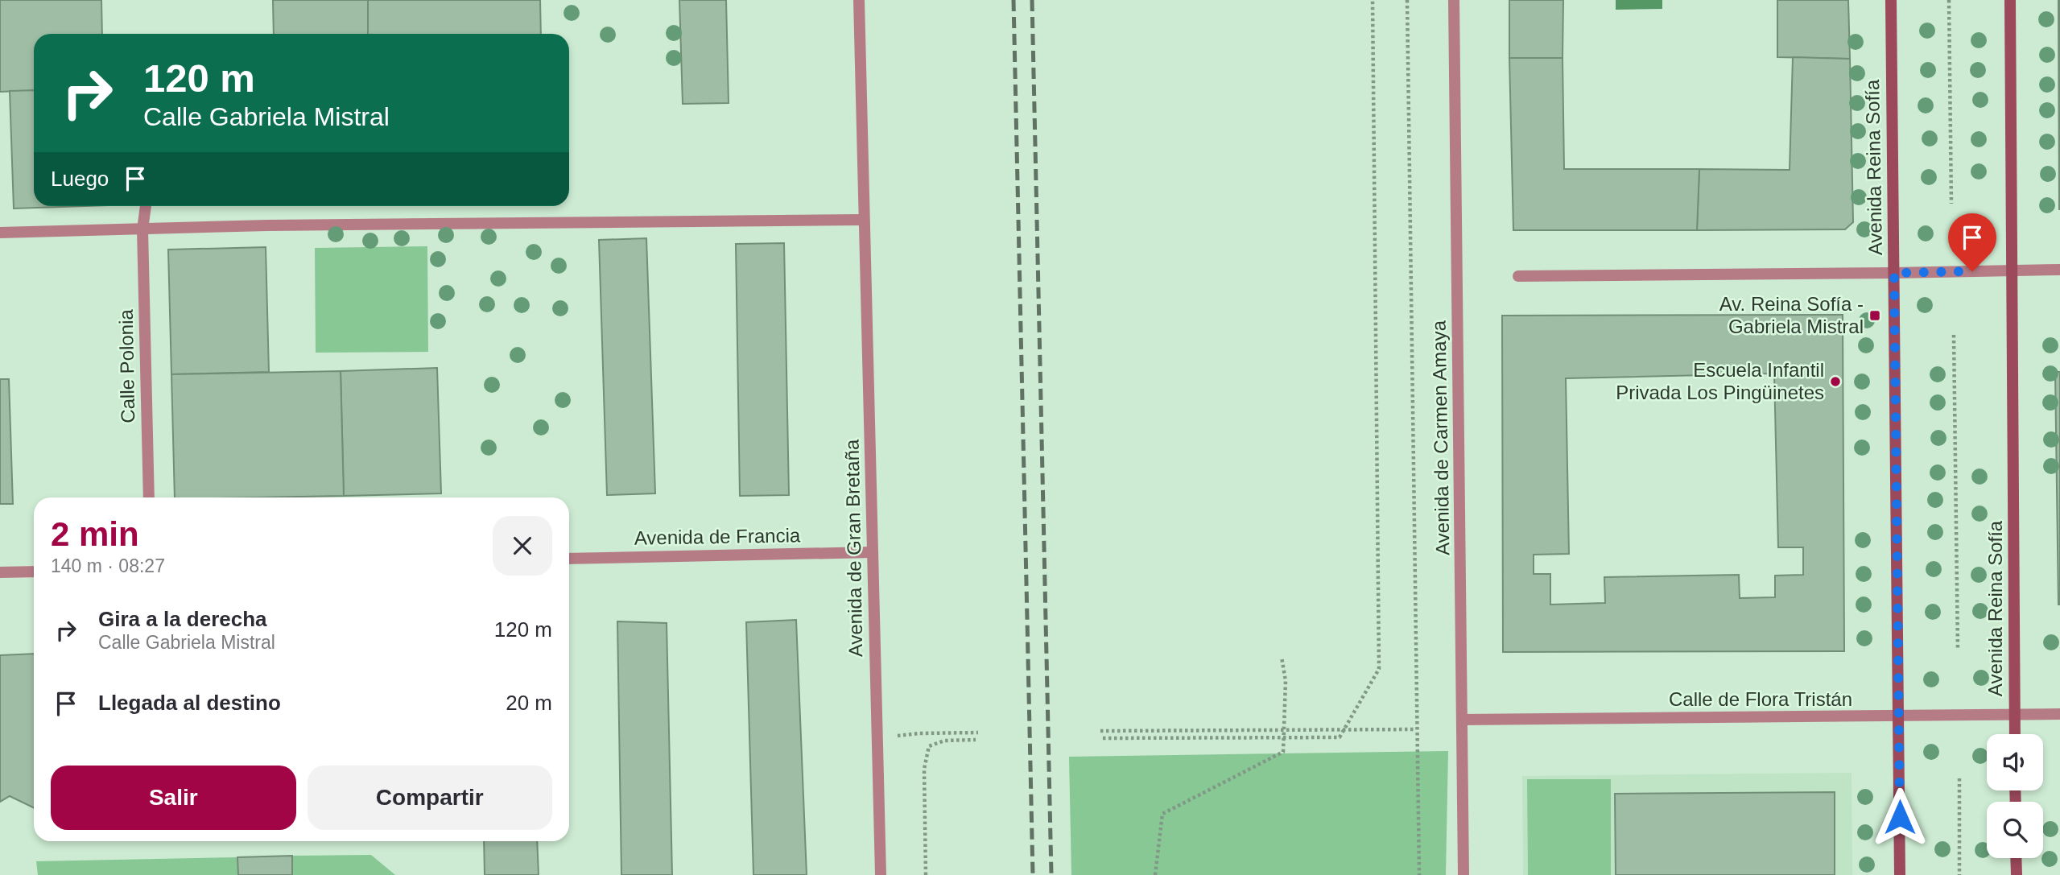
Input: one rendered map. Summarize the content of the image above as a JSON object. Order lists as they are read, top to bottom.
{
  "streets": {
    "main road": ["Avenida Reina Sofía"],
    "street": [
      "Calle Polonia",
      "Avenida de Carmen Amaya",
      "Avenida de Francia",
      "Avenida de Gran Bretaña",
      "Calle de Flora Tristán"
    ]
  },
  "crossings": [
    ["Avenida Reina Sofía", "Calle de Flora Tristán"],
    ["Avenida de Carmen Amaya", "Calle de Flora Tristán"],
    ["Avenida de Francia", "Avenida de Gran Bretaña"]
  ],
  "places": {
    "transit": ["Av. Reina Sofía - Gabriela Mistral"],
    "other": ["Escuela Infantil Privada Los Pingüinetes"]
  },
  "page": {
    "turn": ["120 m", "Calle Gabriela Mistral"],
    "then": "Luego",
    "heading": ["2 min", "140 m · 08:27"],
    "list": [
      {
        "name": "Gira a la derecha",
        "note": "Calle Gabriela Mistral",
        "value": "120 m"
      },
      {
        "name": "Llegada al destino",
        "value": "20 m"
      }
    ],
    "buttons": ["Salir", "Compartir"]
  }
}
